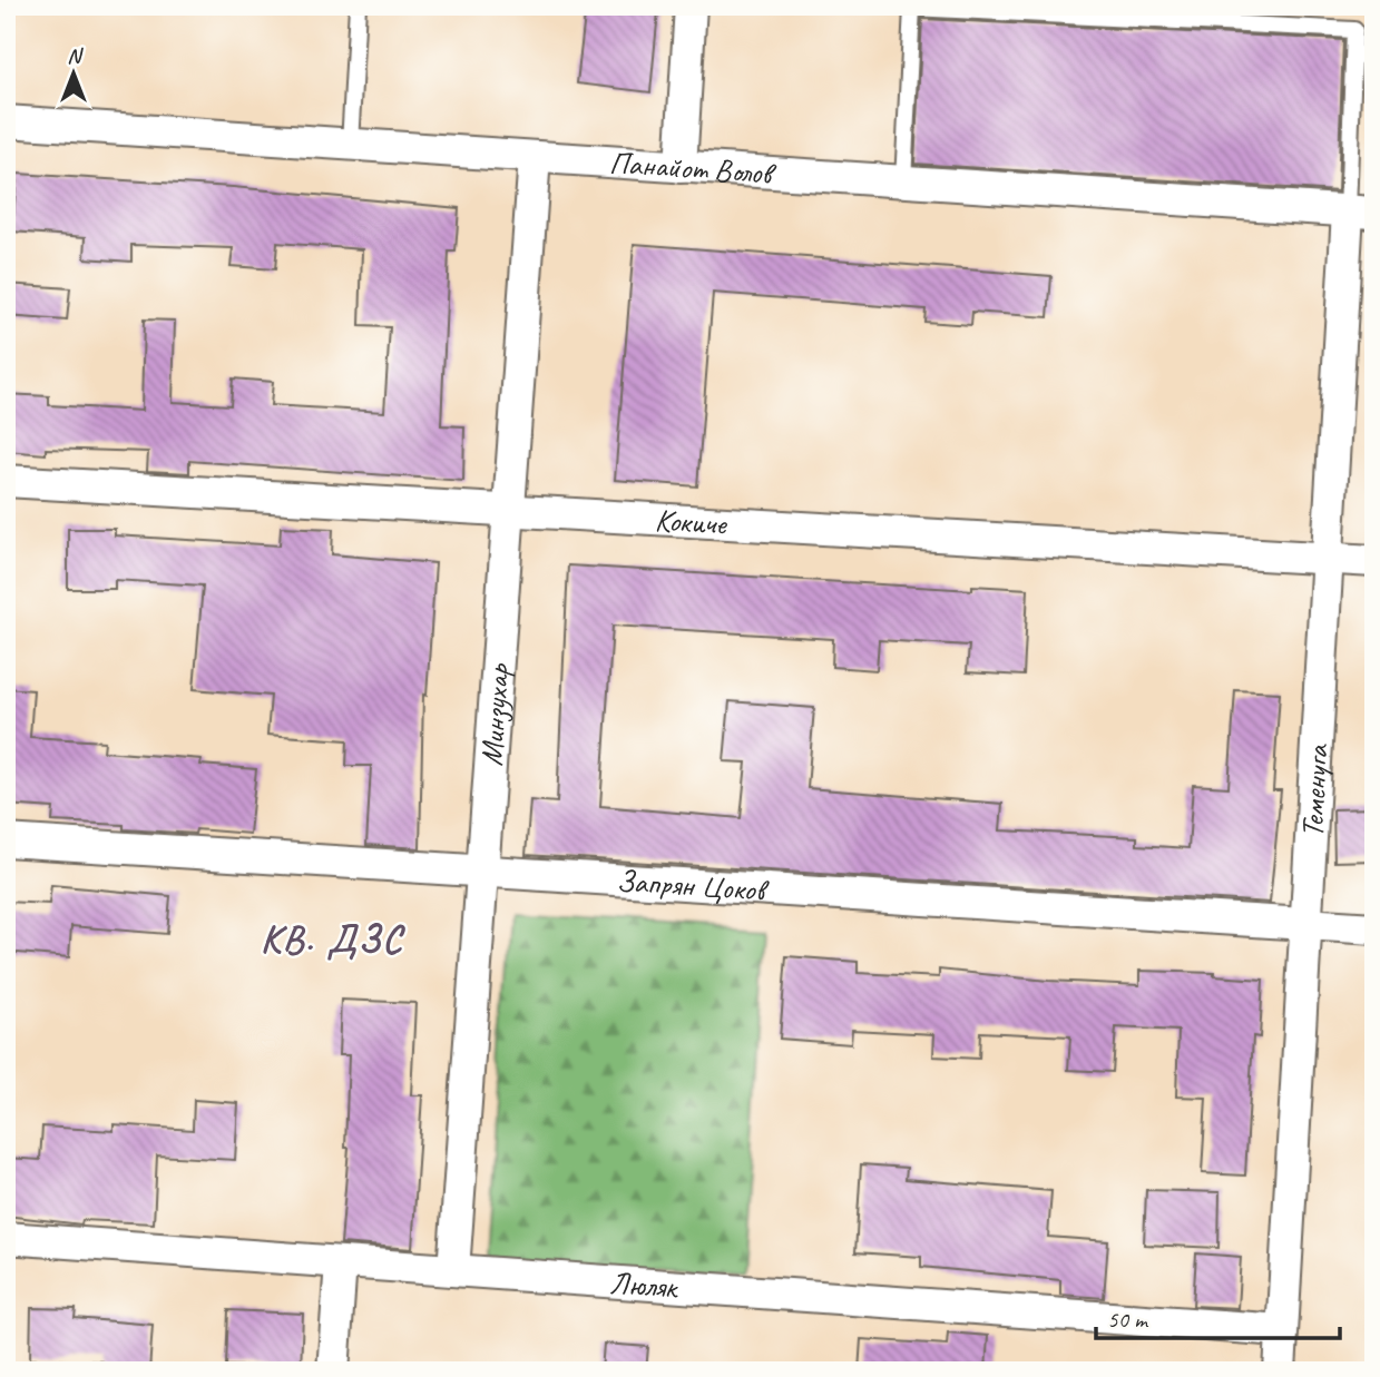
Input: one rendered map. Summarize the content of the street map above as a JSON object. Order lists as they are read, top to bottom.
{
  "streets": {
    "street": [
      "Панайот Волов",
      "Кокиче",
      "Минзухар",
      "Теменуга",
      "Запрян Цоков",
      "Люляк"
    ]
  },
  "crossings": [
    ["Панайот Волов", "Минзухар"],
    ["Панайот Волов", "Теменуга"],
    ["Кокиче", "Минзухар"],
    ["Кокиче", "Теменуга"],
    ["Минзухар", "Запрян Цоков"],
    ["Минзухар", "Люляк"],
    ["Теменуга", "Запрян Цоков"],
    ["Теменуга", "Люляк"]
  ],
  "districts": ["КВ. ДЗС"],
  "scale_bar": "50 m",
  "north": "top"
}
